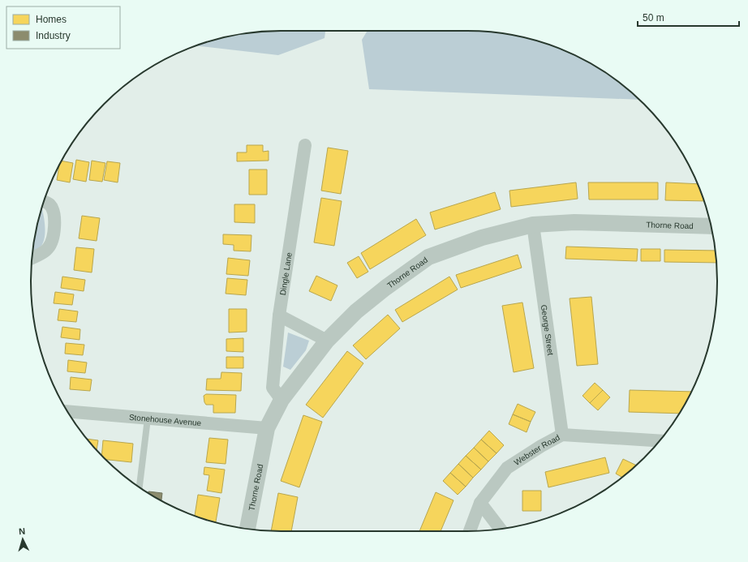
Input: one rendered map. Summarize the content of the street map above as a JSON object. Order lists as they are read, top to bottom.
{
  "streets": {
    "street": [
      "Thorne Road",
      "Dingle Lane",
      "George Street",
      "Stonehouse Avenue",
      "Webster Road"
    ]
  },
  "crossings": [
    ["Thorne Road", "Dingle Lane"],
    ["Thorne Road", "George Street"],
    ["Thorne Road", "Stonehouse Avenue"],
    ["George Street", "Webster Road"]
  ],
  "legend": ["Homes", "Industry"],
  "scale_bar": "50 m",
  "north": "top"
}
